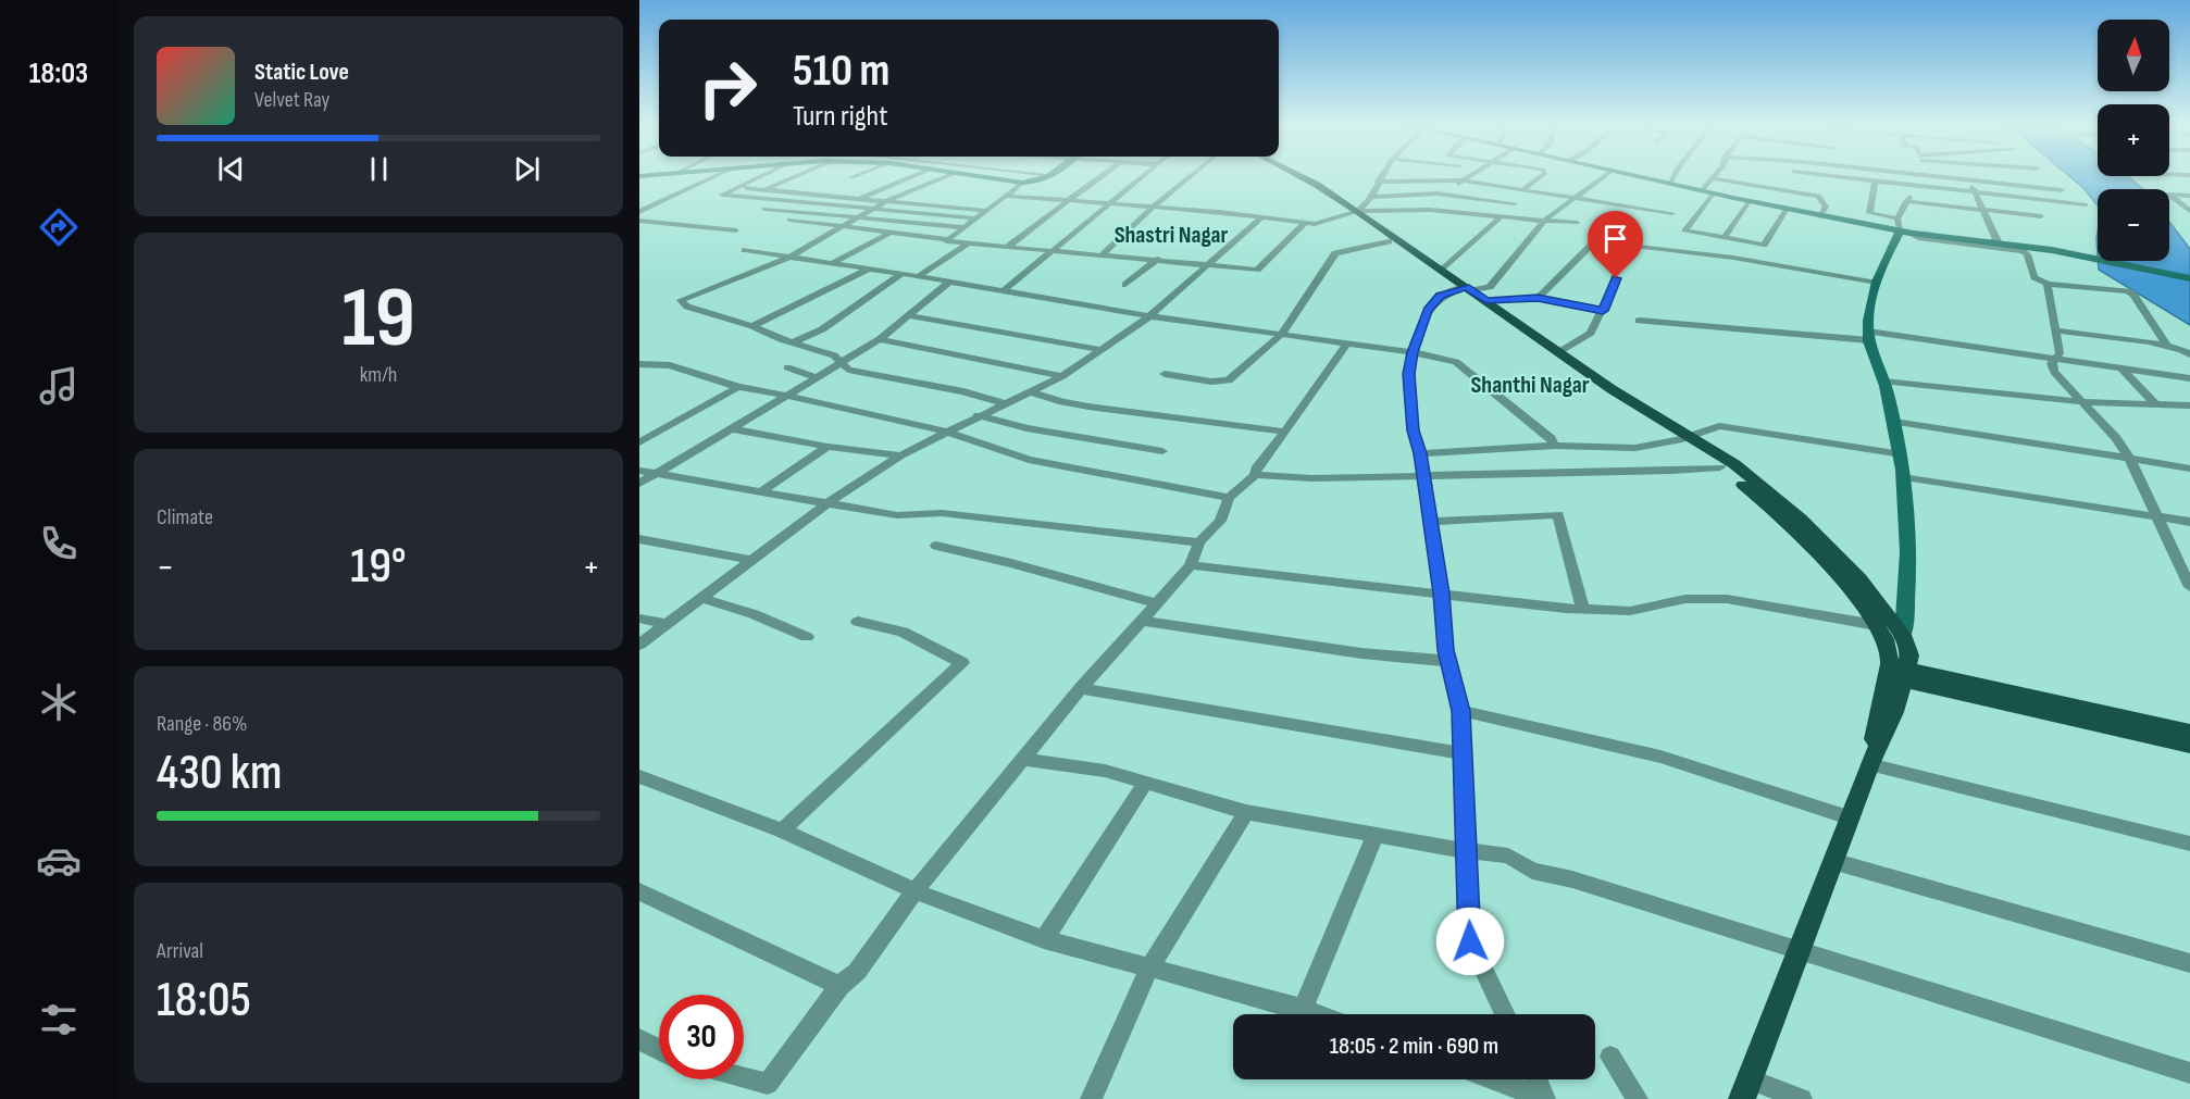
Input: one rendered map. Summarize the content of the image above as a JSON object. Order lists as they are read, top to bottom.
{
  "districts": ["Shastri Nagar", "Shanthi Nagar"],
  "north": "top",
  "page": {
    "tabs": "18:03",
    "map_buttons": ["+", "−"],
    "turn": ["510 m", "Turn right"],
    "song": ["Static Love", "Velvet Ray"],
    "tile": [
      ["19", "km/h"],
      "Climate",
      ["Range · 86%", "430 km"],
      ["Arrival", "18:05"]
    ],
    "heat": ["−", "19°", "+"],
    "limit": "30",
    "trip": "18:05 · 2 min · 690 m"
  }
}
